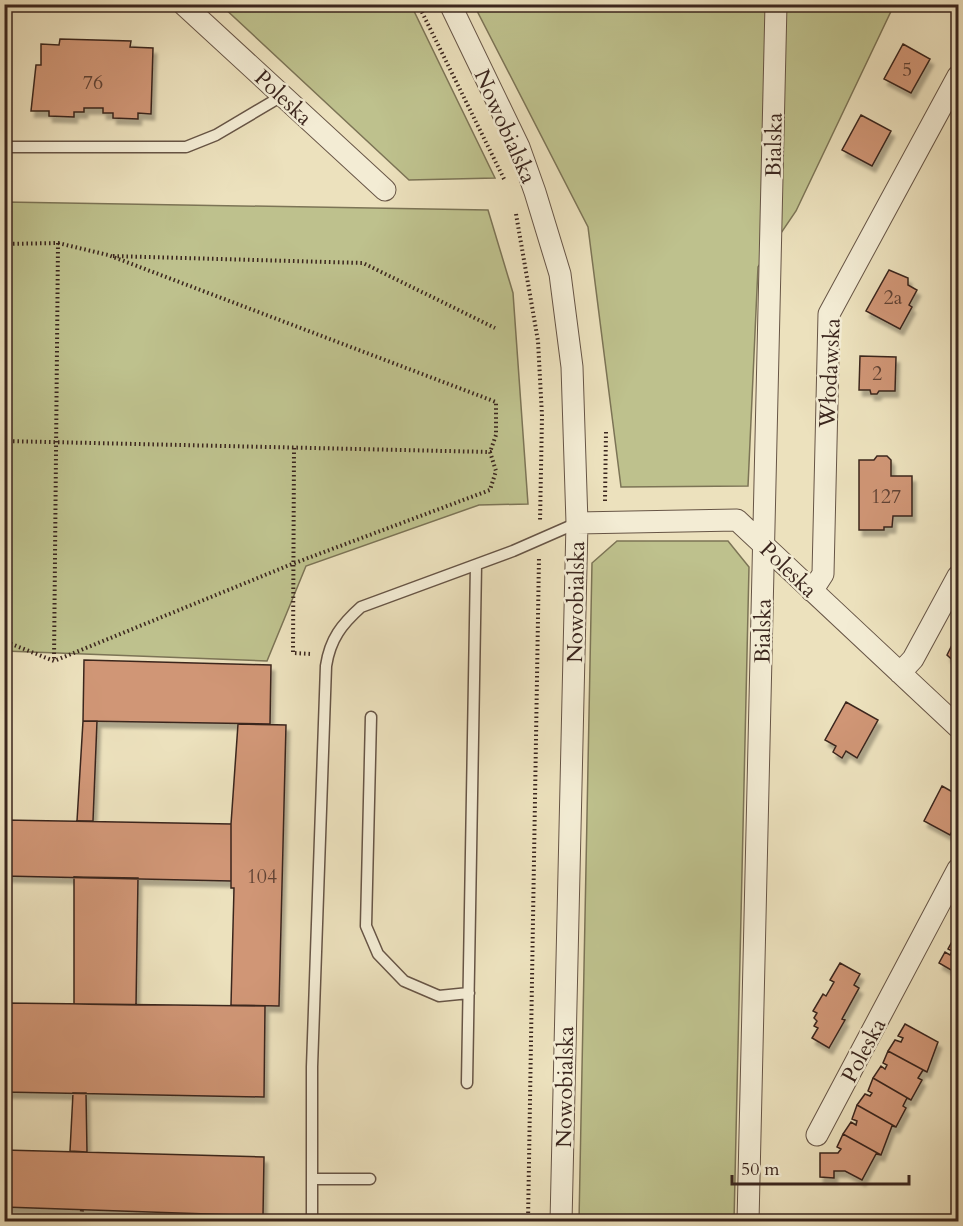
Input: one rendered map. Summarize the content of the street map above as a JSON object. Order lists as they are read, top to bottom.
{
  "streets": {
    "street": [
      "Poleska",
      "Nowobialska",
      "Bialska",
      "Włodawska"
    ]
  },
  "crossings": [
    ["Poleska", "Nowobialska"],
    ["Poleska", "Bialska"],
    ["Poleska", "Włodawska"]
  ],
  "house_numbers": [
    "5",
    "76",
    "2a",
    "2",
    "127",
    "104"
  ],
  "scale_bar": "50 m"
}
